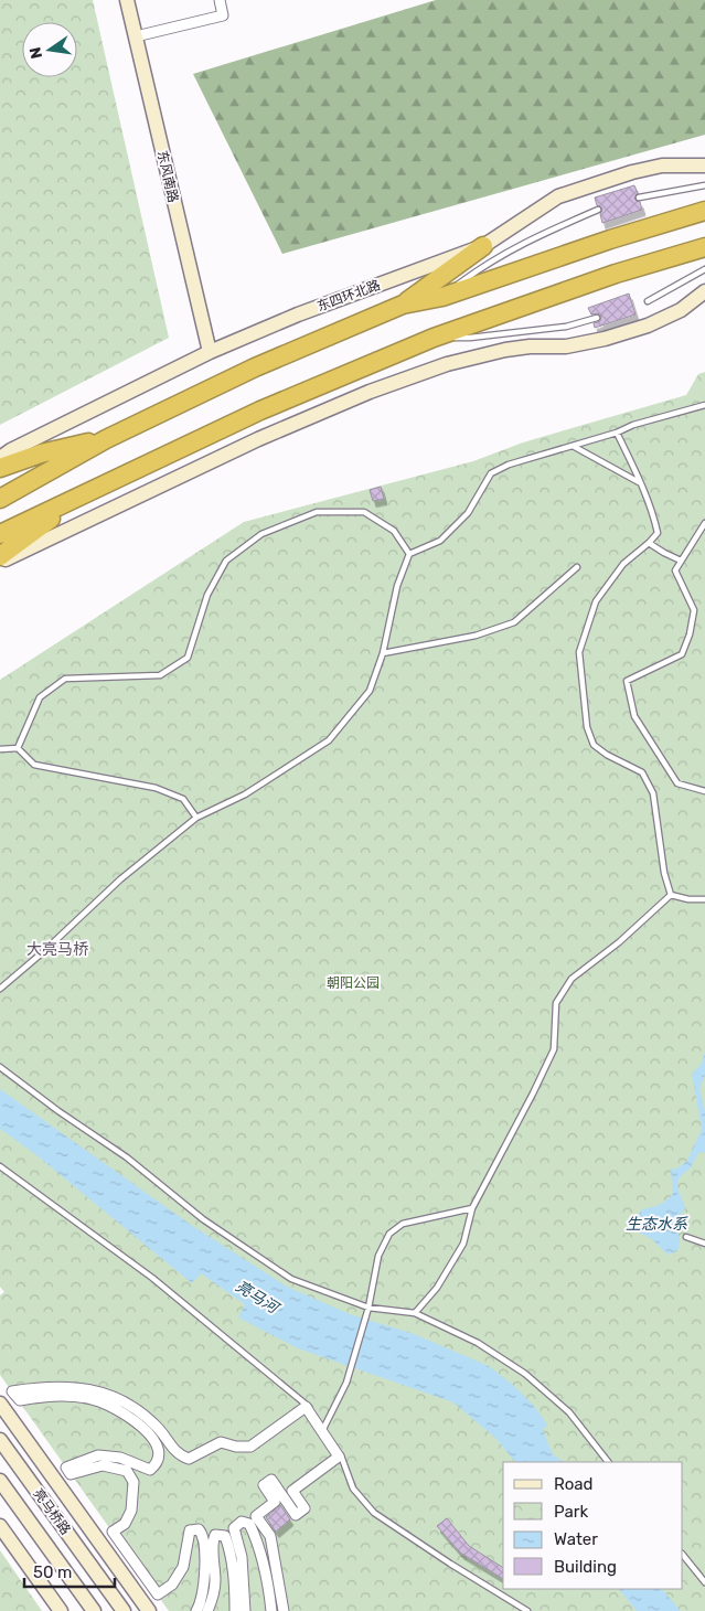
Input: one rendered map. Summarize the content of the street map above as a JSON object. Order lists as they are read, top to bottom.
{
  "streets": {
    "highway": ["东四环北路"],
    "street": ["东风南路", "亮马桥路"]
  },
  "crossings": [
    ["东风南路", "东四环北路"]
  ],
  "districts": ["大亮马桥"],
  "water": ["生态水系", "亮马河"],
  "parks": ["朝阳公园"],
  "legend": [
    "Road",
    "Park",
    "Water",
    "Building"
  ],
  "scale_bar": "50 m",
  "north": "left"
}
